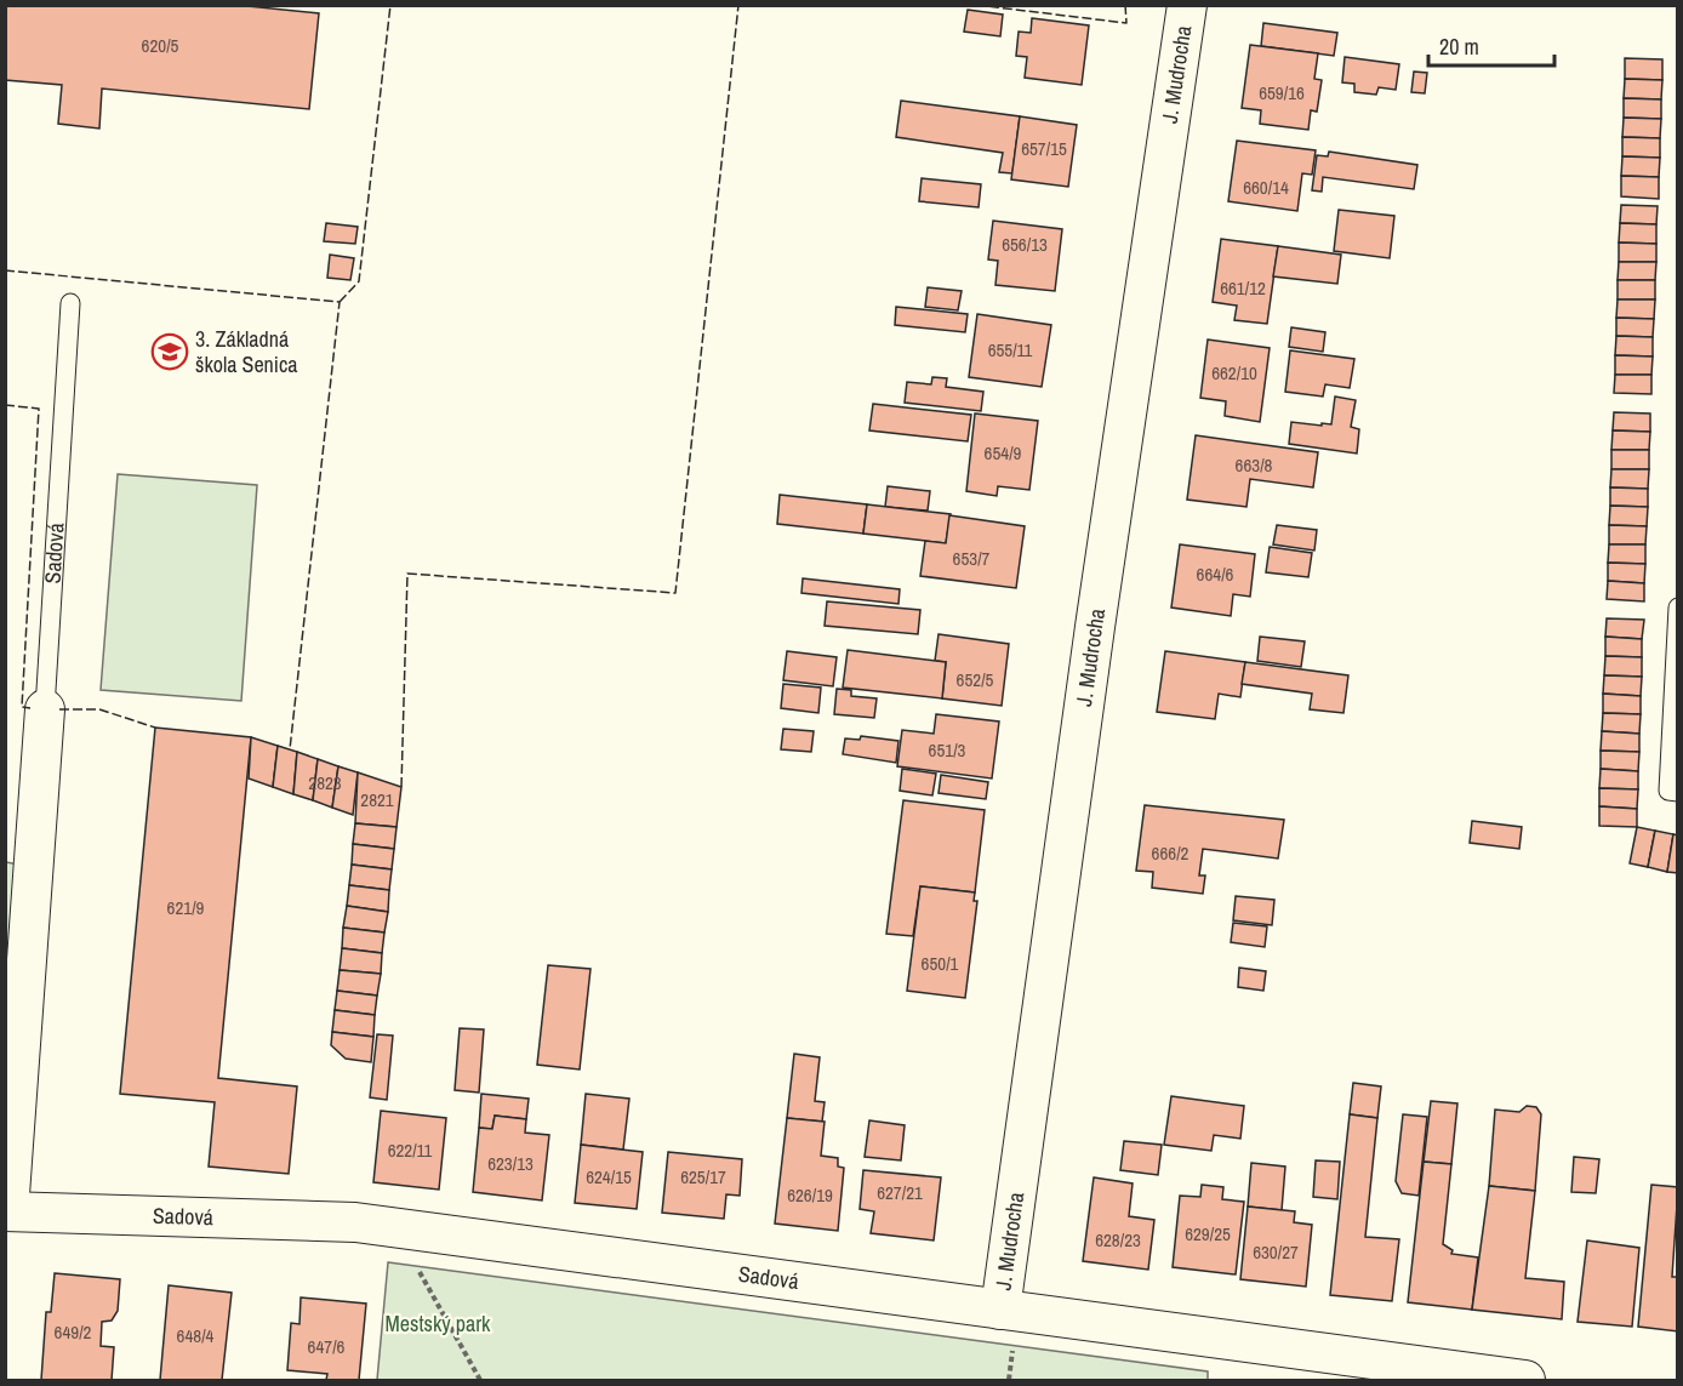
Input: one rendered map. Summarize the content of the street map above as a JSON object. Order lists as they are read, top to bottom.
{
  "streets": {
    "street": ["J. Mudrocha", "Sadová"]
  },
  "crossings": [
    ["J. Mudrocha", "Sadová"]
  ],
  "parks": ["Mestský park"],
  "places": {
    "school or university": ["3. Základná škola Senica"]
  },
  "house_numbers": [
    "620/5",
    "659/16",
    "657/15",
    "660/14",
    "656/13",
    "661/12",
    "655/11",
    "662/10",
    "654/9",
    "663/8",
    "653/7",
    "664/6",
    "652/5",
    "651/3",
    "2823",
    "2821",
    "666/2",
    "621/9",
    "650/1",
    "622/11",
    "623/13",
    "624/15",
    "625/17",
    "627/21",
    "626/19",
    "629/25",
    "628/23",
    "630/27",
    "649/2",
    "648/4",
    "647/6"
  ],
  "scale_bar": "20 m"
}
